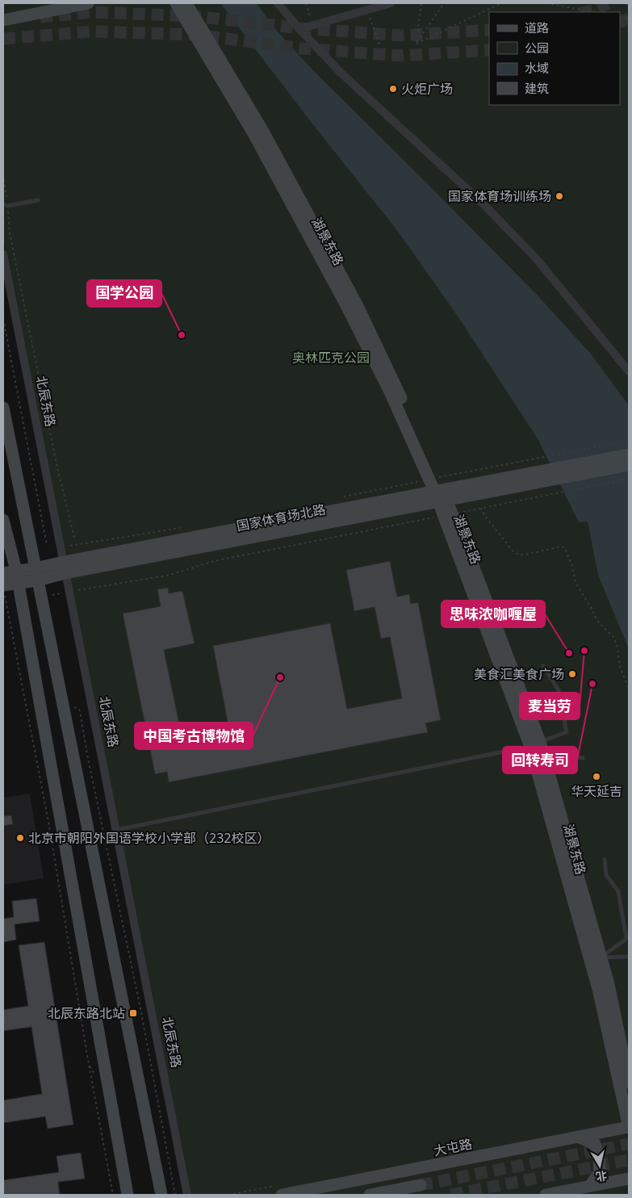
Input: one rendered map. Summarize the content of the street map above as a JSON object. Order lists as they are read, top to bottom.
{
  "streets": {
    "street": [
      "湖景东路",
      "北辰东路",
      "国家体育场北路",
      "大屯路"
    ]
  },
  "crossings": [
    ["湖景东路", "国家体育场北路"],
    ["湖景东路", "大屯路"],
    ["北辰东路", "国家体育场北路"]
  ],
  "parks": ["奥林匹克公园"],
  "places": {
    "other": [
      "火炬广场",
      "国家体育场训练场",
      "国学公园",
      "麦当劳",
      "思味浓咖喱屋",
      "美食汇美食广场",
      "中国考古博物馆",
      "回转寿司",
      "华天延吉",
      "北京市朝阳外国语学校小学部（232校区）"
    ],
    "transit": ["北辰东路北站"]
  },
  "legend": [
    "道路",
    "公园",
    "水域",
    "建筑"
  ],
  "north": "bottom"
}
